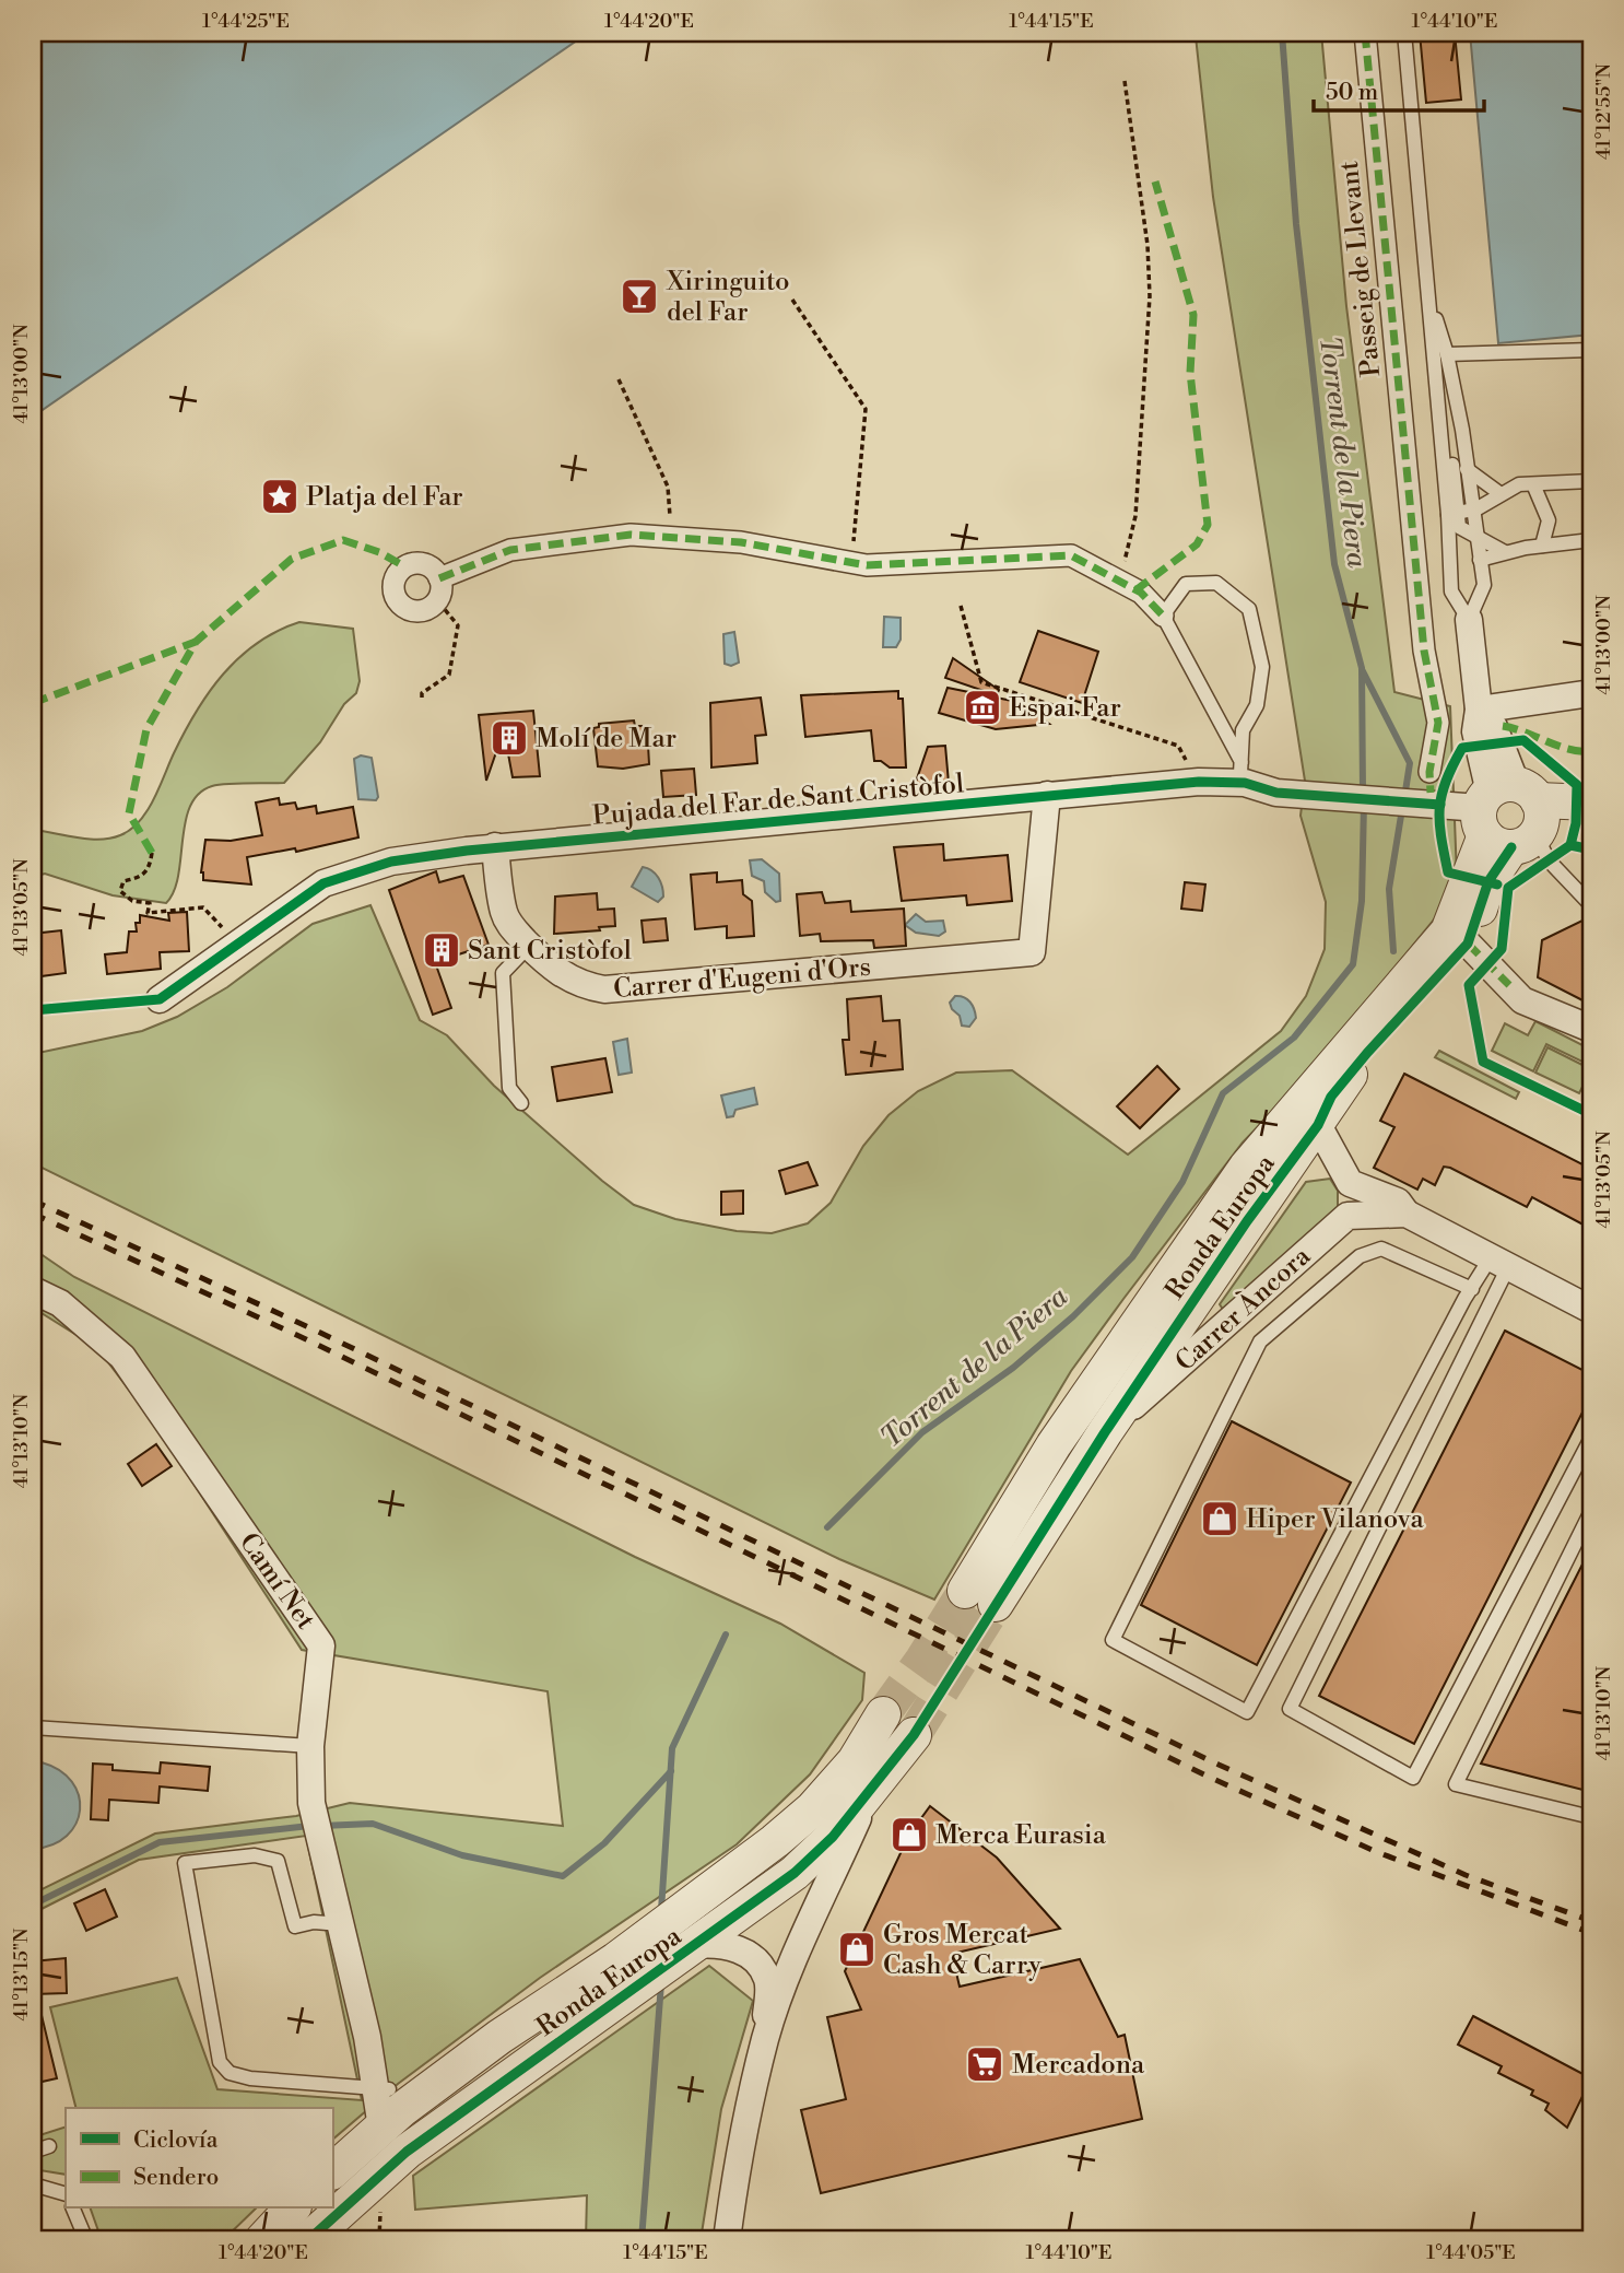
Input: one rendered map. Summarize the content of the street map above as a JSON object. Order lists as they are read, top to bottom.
{
  "streets": {
    "street": [
      "Passeig de Llevant",
      "Pujada del Far de Sant Cristòfol",
      "Carrer d'Eugeni d'Ors",
      "Ronda Europa",
      "Carrer Àncora",
      "Camí Net"
    ]
  },
  "crossings": [
    ["Pujada del Far de Sant Cristòfol", "Carrer d'Eugeni d'Ors"],
    ["Pujada del Far de Sant Cristòfol", "Ronda Europa"],
    ["Ronda Europa", "Carrer Àncora"],
    ["Ronda Europa", "Camí Net"]
  ],
  "water": ["Torrent de la Piera"],
  "places": {
    "bar": ["Xiringuito del Far"],
    "place": ["Platja del Far"],
    "museum": ["Espai Far"],
    "building": ["Molí de Mar", "Sant Cristòfol"],
    "shop": ["Hiper Vilanova", "Merca Eurasia", "Gros Mercat Cash & Carry"],
    "supermarket": ["Mercadona"]
  },
  "legend": ["Ciclovía", "Sendero"],
  "scale_bar": "50 m",
  "coordinates": [
    "1°44'25\"E",
    "1°44'20\"E",
    "1°44'15\"E",
    "1°44'10\"E",
    "41°12'55\"N",
    "41°13'00\"N",
    "41°13'05\"N",
    "41°13'10\"N",
    "41°13'15\"N",
    "1°44'05\"E"
  ]
}
